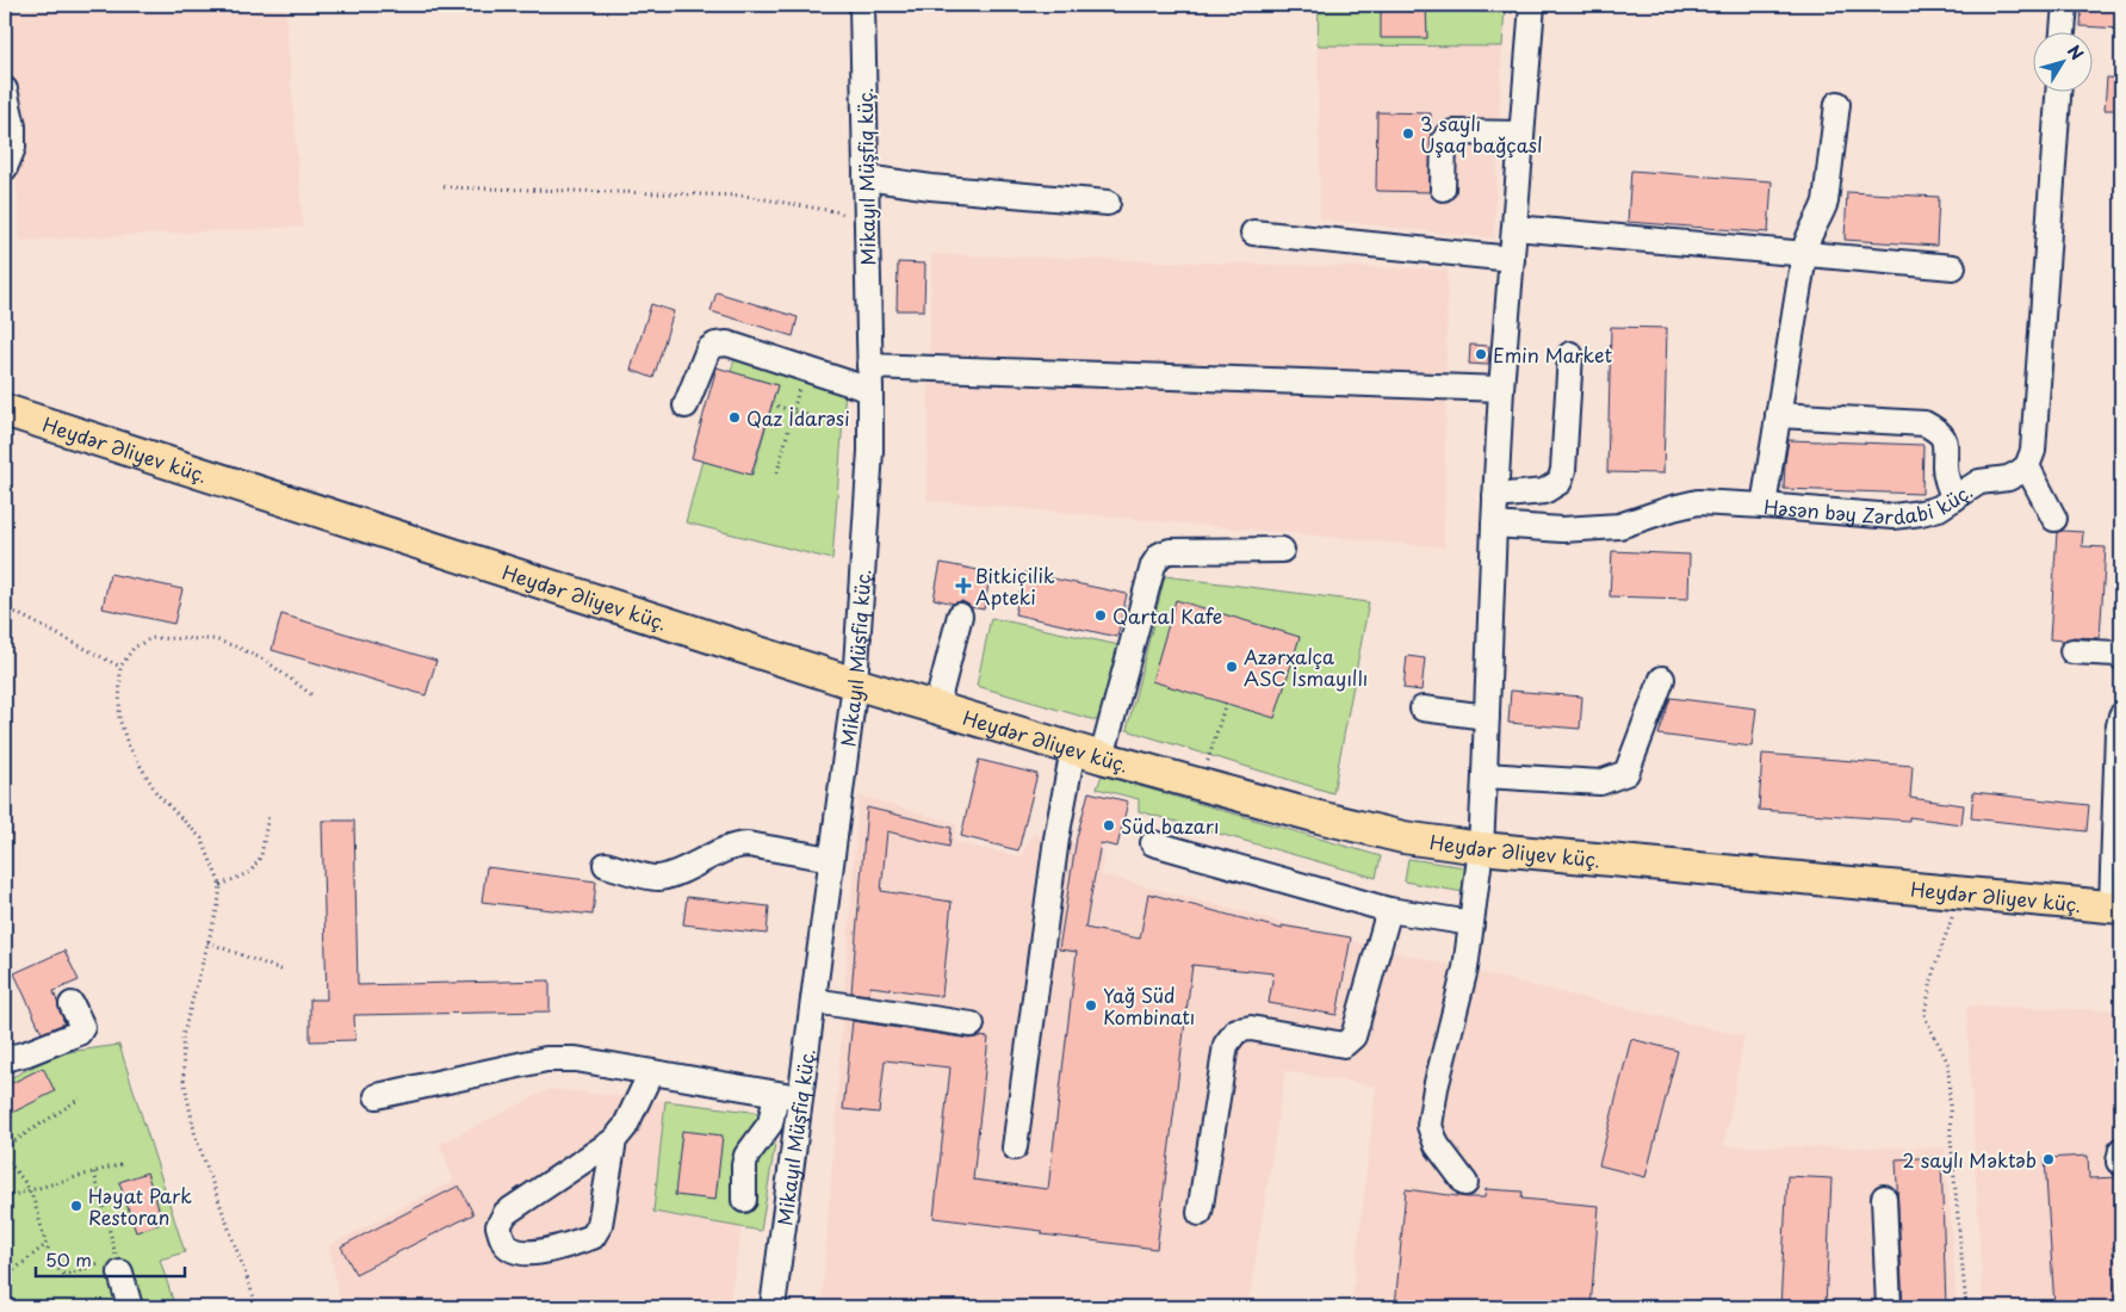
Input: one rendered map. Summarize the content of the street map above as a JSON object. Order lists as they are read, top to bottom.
{
  "streets": {
    "main road": ["Heydər Əliyev küç."],
    "street": ["Mikayıl Müşfiq küç.", "Həsən bəy Zərdabi küç."]
  },
  "crossings": [
    ["Mikayıl Müşfiq küç.", "Heydər Əliyev küç."]
  ],
  "places": {
    "other": [
      "3 saylı Uşaq bağçasl",
      "Emin Market",
      "Qaz İdarəsi",
      "Qartal Kafe",
      "Azərxalça ASC İsmayıllı",
      "Süd bazarı",
      "Yağ Süd Kombinatı",
      "2 saylı Məktəb",
      "Həyat Park Restoran"
    ],
    "health": ["Bitkiçilik Apteki"]
  },
  "scale_bar": "50 m",
  "north": "top right"
}
